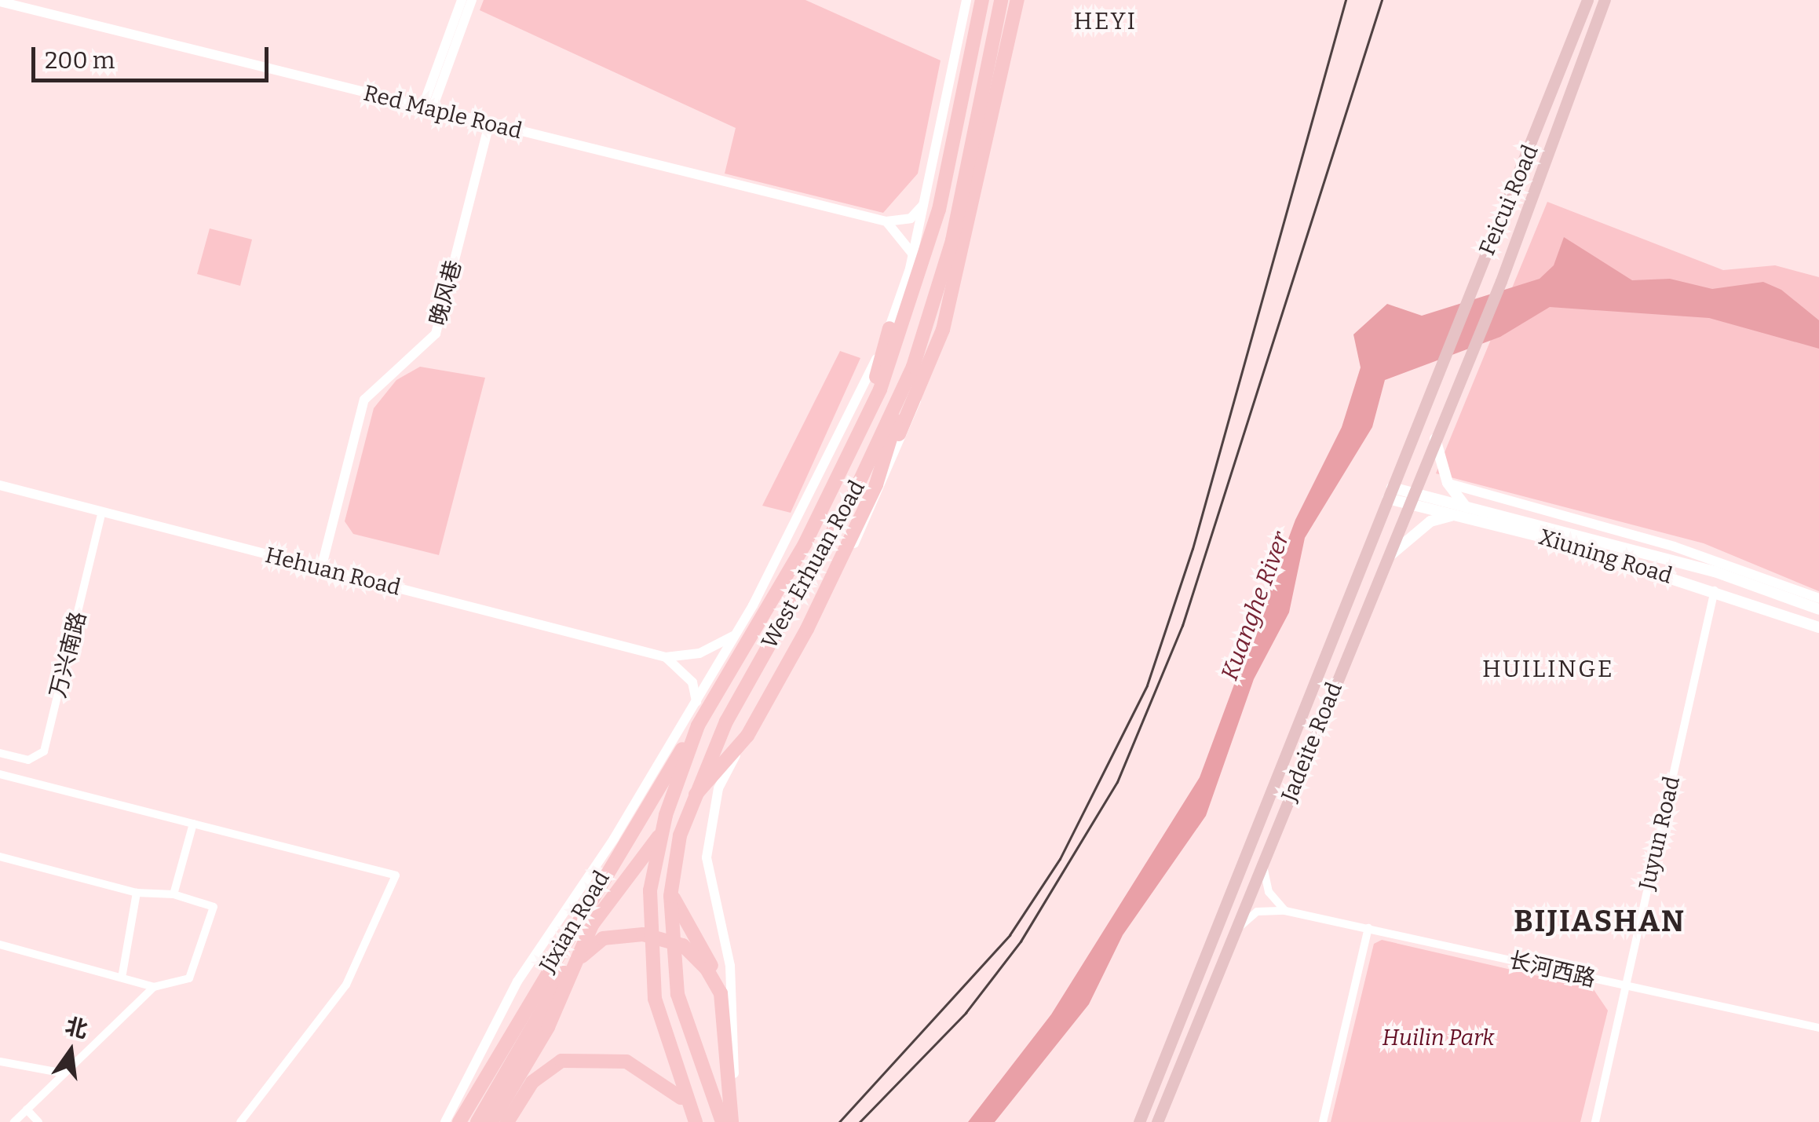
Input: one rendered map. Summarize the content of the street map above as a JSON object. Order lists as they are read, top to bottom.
{
  "streets": {
    "highway": ["West Erhuan Road", "Jixian Road"],
    "main road": ["Feicui Road", "Xiuning Road", "Jadeite Road"],
    "street": [
      "Red Maple Road",
      "晚风巷",
      "Hehuan Road",
      "万兴南路",
      "Juyun Road",
      "长河西路"
    ]
  },
  "crossings": [
    ["Red Maple Road", "晚风巷"],
    ["Feicui Road", "Jadeite Road"],
    ["晚风巷", "Hehuan Road"],
    ["Xiuning Road", "Jadeite Road"],
    ["Xiuning Road", "Juyun Road"],
    ["West Erhuan Road", "Jixian Road"],
    ["Hehuan Road", "万兴南路"],
    ["Juyun Road", "长河西路"]
  ],
  "districts": ["HEYI", "HUILINGE", "BIJIASHAN"],
  "water": ["Kuanghe River"],
  "parks": ["Huilin Park"],
  "scale_bar": "200 m",
  "north": "top"
}
